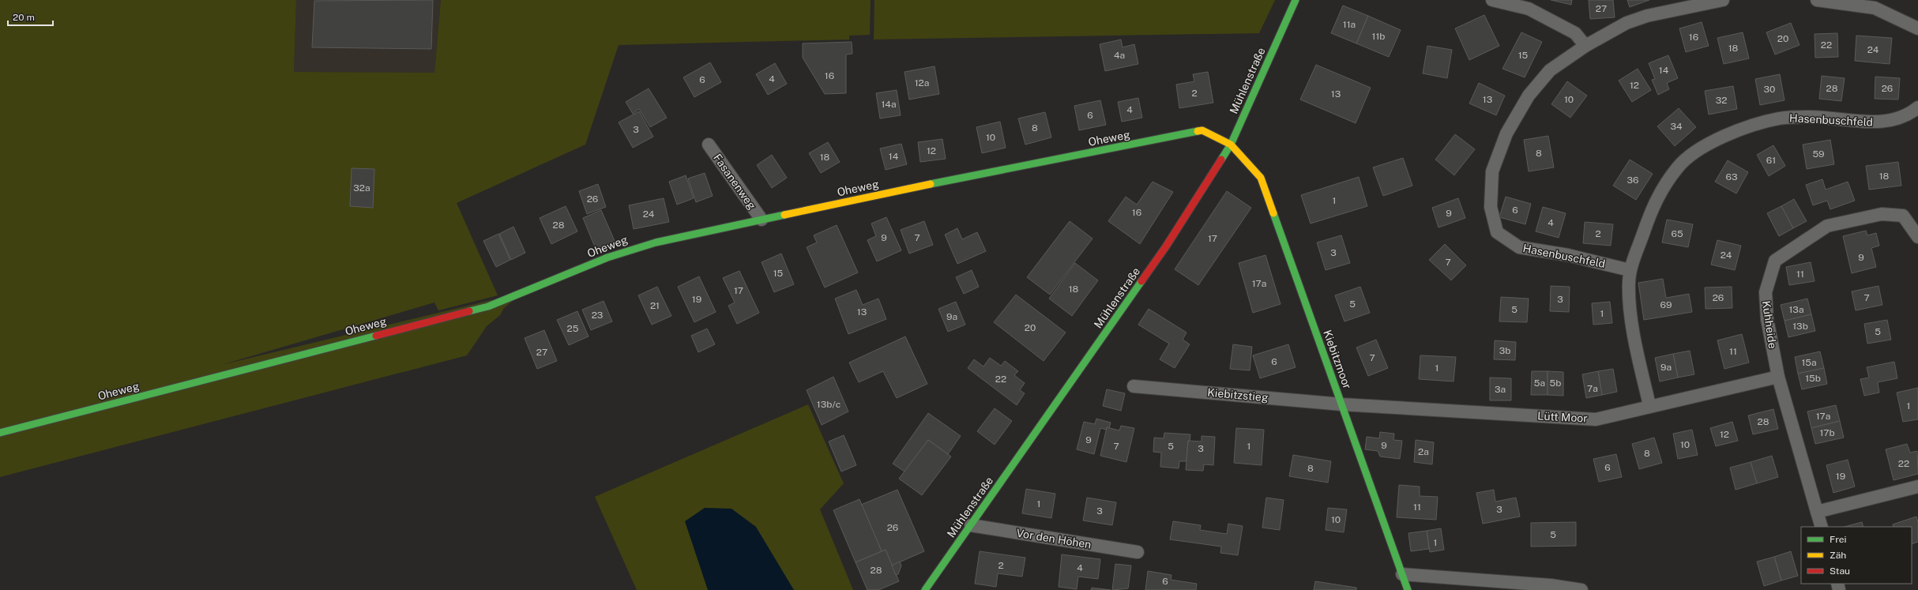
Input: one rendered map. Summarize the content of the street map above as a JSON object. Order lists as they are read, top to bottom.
{
  "streets": {
    "street": [
      "Mühlenstraße",
      "Hasenbuschfeld",
      "Oheweg",
      "Fasanenweg",
      "Kuhheide",
      "Kiebitzmoor",
      "Kiebitzstieg",
      "Lütt Moor",
      "Vor den Höhen"
    ]
  },
  "crossings": [
    ["Mühlenstraße", "Oheweg"],
    ["Mühlenstraße", "Kiebitzmoor"],
    ["Mühlenstraße", "Vor den Höhen"],
    ["Hasenbuschfeld", "Lütt Moor"],
    ["Oheweg", "Fasanenweg"],
    ["Oheweg", "Kiebitzmoor"],
    ["Kuhheide", "Lütt Moor"],
    ["Kiebitzmoor", "Kiebitzstieg"],
    ["Kiebitzmoor", "Lütt Moor"],
    ["Kiebitzstieg", "Lütt Moor"]
  ],
  "house_numbers": [
    "27",
    "11a",
    "11b",
    "16",
    "20",
    "22",
    "18",
    "24",
    "4a",
    "15",
    "14",
    "16",
    "4",
    "6",
    "12a",
    "12",
    "28",
    "26",
    "30",
    "2",
    "13",
    "13",
    "10",
    "32",
    "14a",
    "4",
    "6",
    "34",
    "8",
    "3",
    "10",
    "12",
    "8",
    "59",
    "14",
    "18",
    "61",
    "18",
    "63",
    "36",
    "32a",
    "26",
    "1",
    "6",
    "16",
    "9",
    "24",
    "4",
    "28",
    "2",
    "65",
    "9",
    "7",
    "17",
    "3",
    "24",
    "9",
    "7",
    "15",
    "11",
    "17a",
    "18",
    "17",
    "26",
    "7",
    "19",
    "3",
    "5",
    "69",
    "21",
    "5",
    "13a",
    "13",
    "1",
    "23",
    "9a",
    "13b",
    "20",
    "25",
    "5",
    "3b",
    "11",
    "27",
    "7",
    "6",
    "15a",
    "9a",
    "1",
    "15b",
    "22",
    "5a",
    "5b",
    "7a",
    "3a",
    "13b/c",
    "1",
    "17a",
    "28",
    "17b",
    "12",
    "9",
    "10",
    "9",
    "7",
    "5",
    "1",
    "3",
    "2a",
    "8",
    "22",
    "6",
    "8",
    "19",
    "1",
    "11",
    "3",
    "3",
    "10",
    "26",
    "5",
    "1",
    "2",
    "4",
    "28",
    "6"
  ],
  "legend": ["Frei", "Zäh", "Stau"],
  "scale_bar": "20 m"
}
